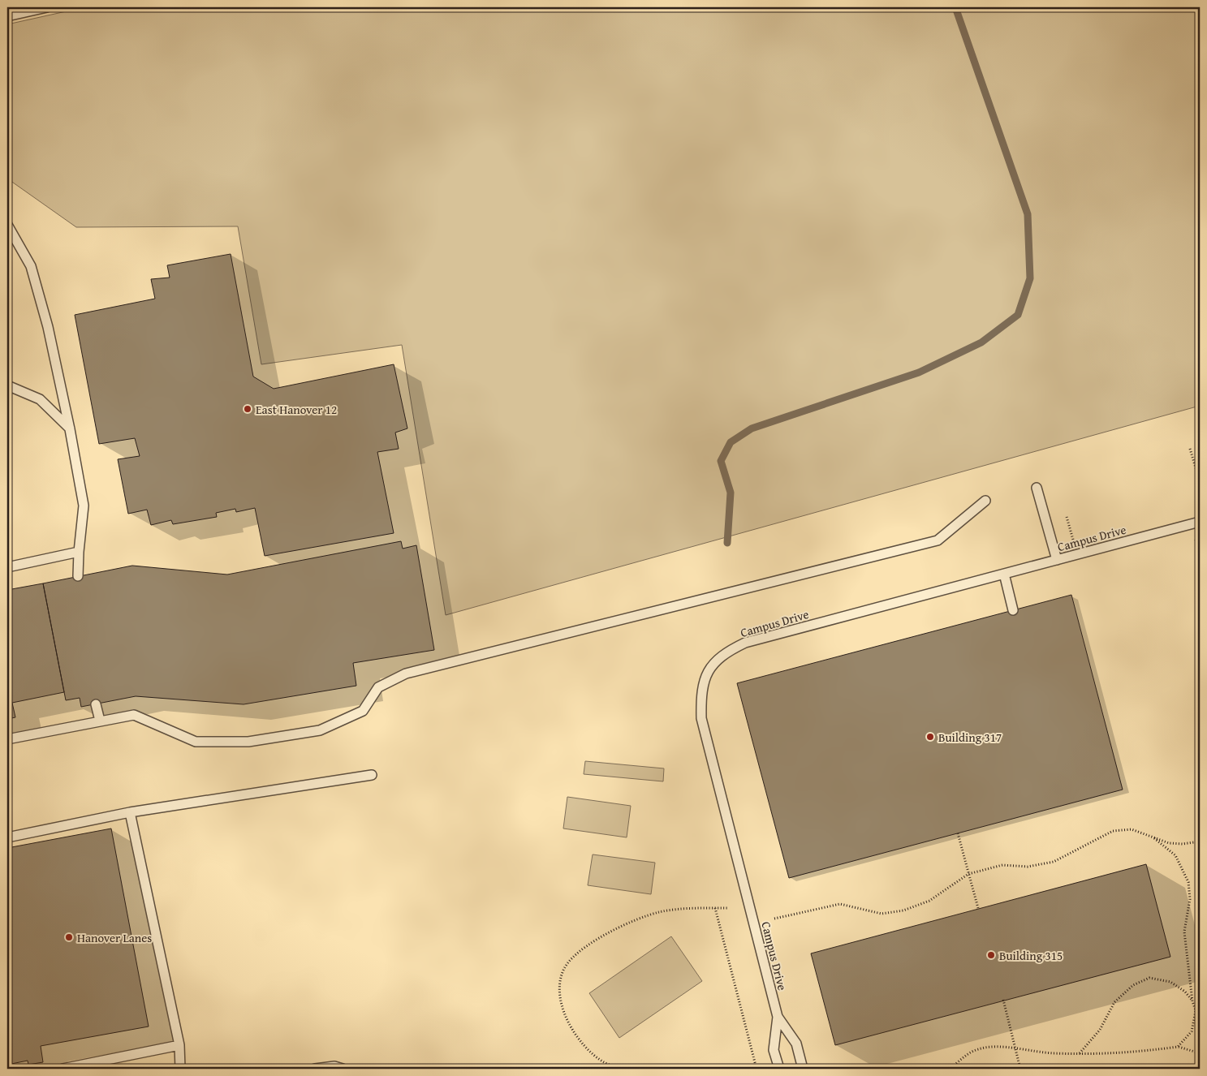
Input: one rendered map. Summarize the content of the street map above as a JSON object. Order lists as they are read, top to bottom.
{
  "streets": {
    "lane": ["Campus Drive"]
  },
  "places": [
    "East Hanover 12",
    "Building 317",
    "Hanover Lanes",
    "Building 315"
  ]
}
